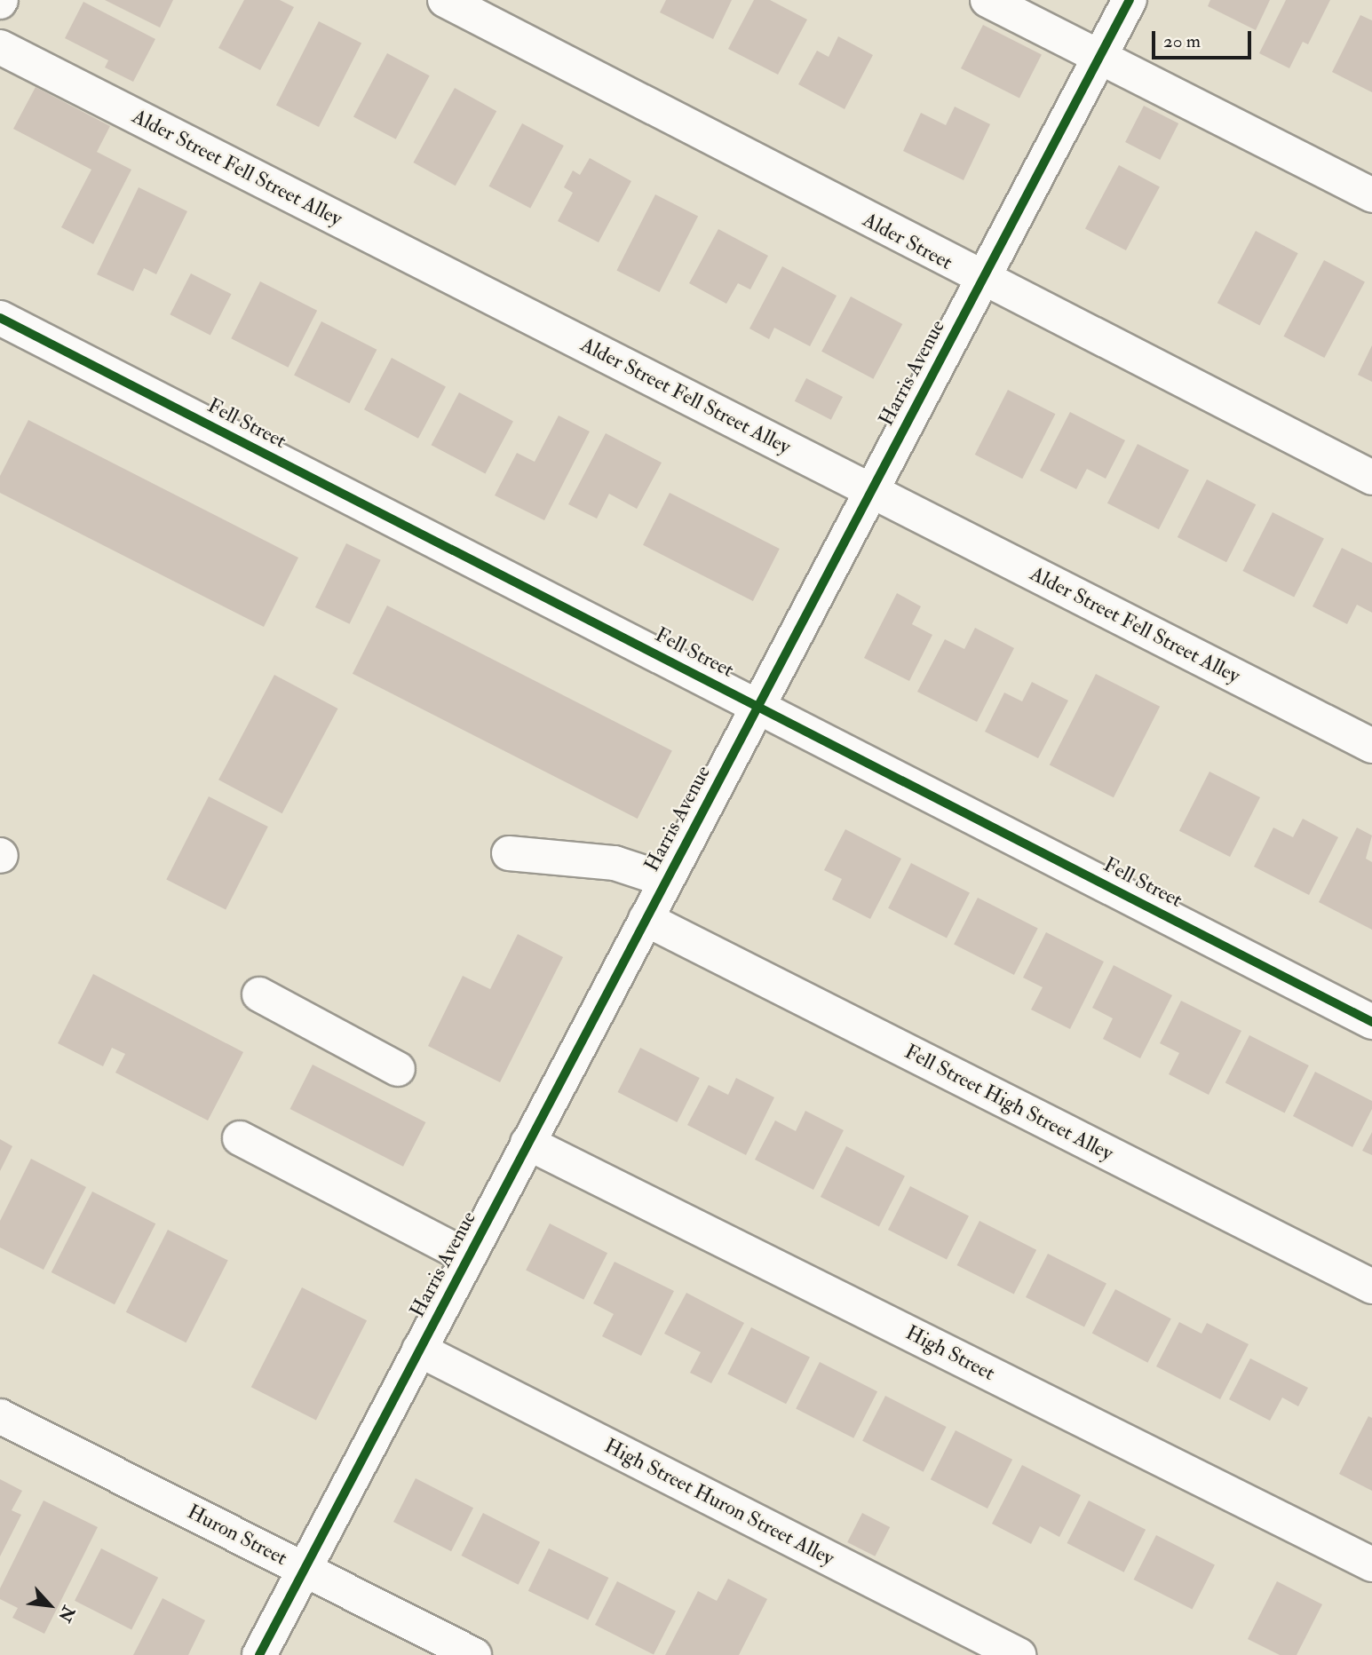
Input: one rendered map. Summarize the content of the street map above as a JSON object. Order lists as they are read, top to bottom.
{
  "streets": {
    "street": [
      "Alder Street Fell Street Alley",
      "Alder Street",
      "Harris Avenue",
      "Fell Street",
      "Fell Street High Street Alley",
      "High Street",
      "High Street Huron Street Alley",
      "Huron Street"
    ]
  },
  "crossings": [
    ["Alder Street Fell Street Alley", "Harris Avenue"],
    ["Alder Street", "Harris Avenue"],
    ["Harris Avenue", "Fell Street"],
    ["Harris Avenue", "Fell Street High Street Alley"],
    ["Harris Avenue", "High Street"],
    ["Harris Avenue", "High Street Huron Street Alley"],
    ["Harris Avenue", "Huron Street"]
  ],
  "scale_bar": "20 m",
  "north": "bottom right"
}
